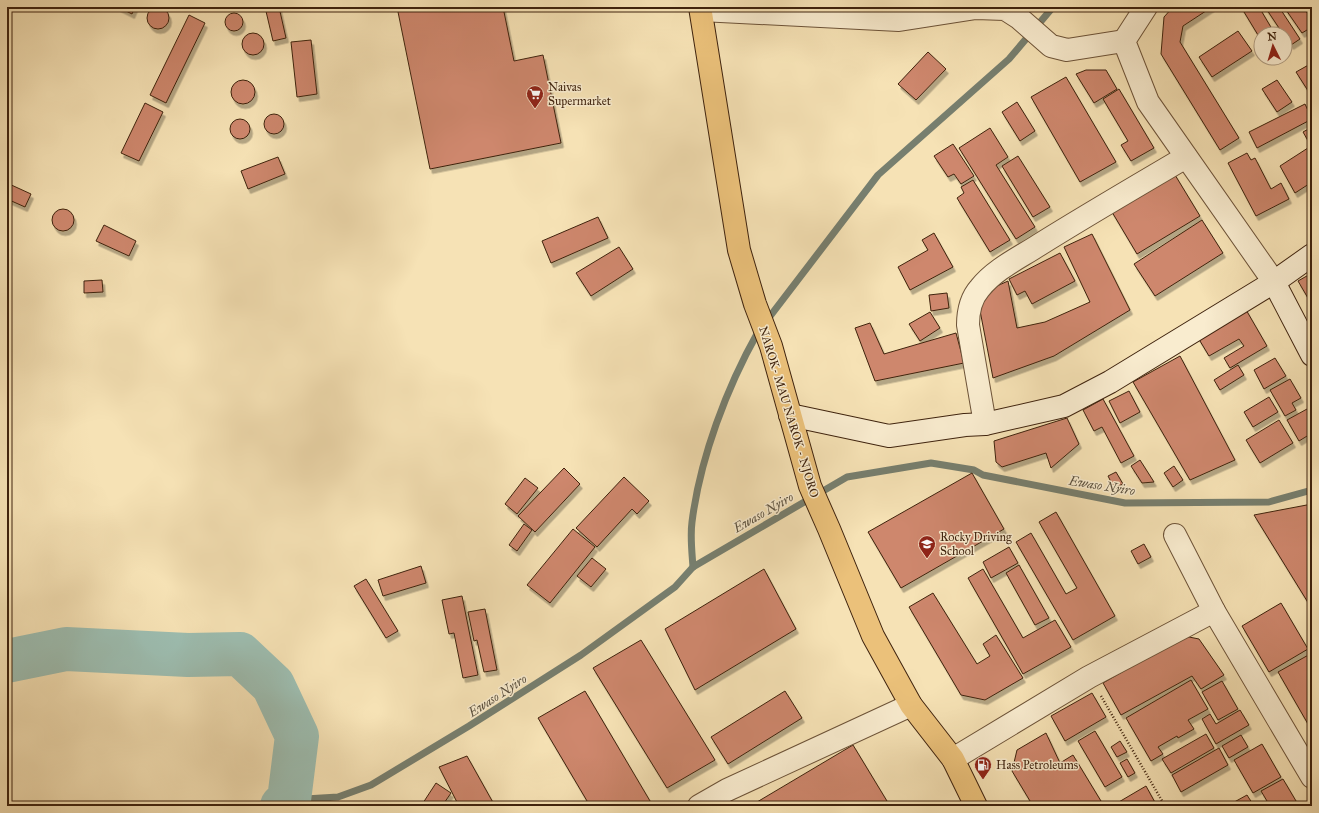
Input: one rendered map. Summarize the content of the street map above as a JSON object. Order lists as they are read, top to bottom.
{
  "streets": {
    "highway": ["NAROK- MAU NAROK - NJORO"]
  },
  "water": ["Ewaso Nyiro"],
  "places": {
    "supermarket": ["Naivas Supermarket"],
    "school or university": ["Rocky Driving School"],
    "fuel station": ["Hass Petroleums"]
  },
  "north": "top"
}
